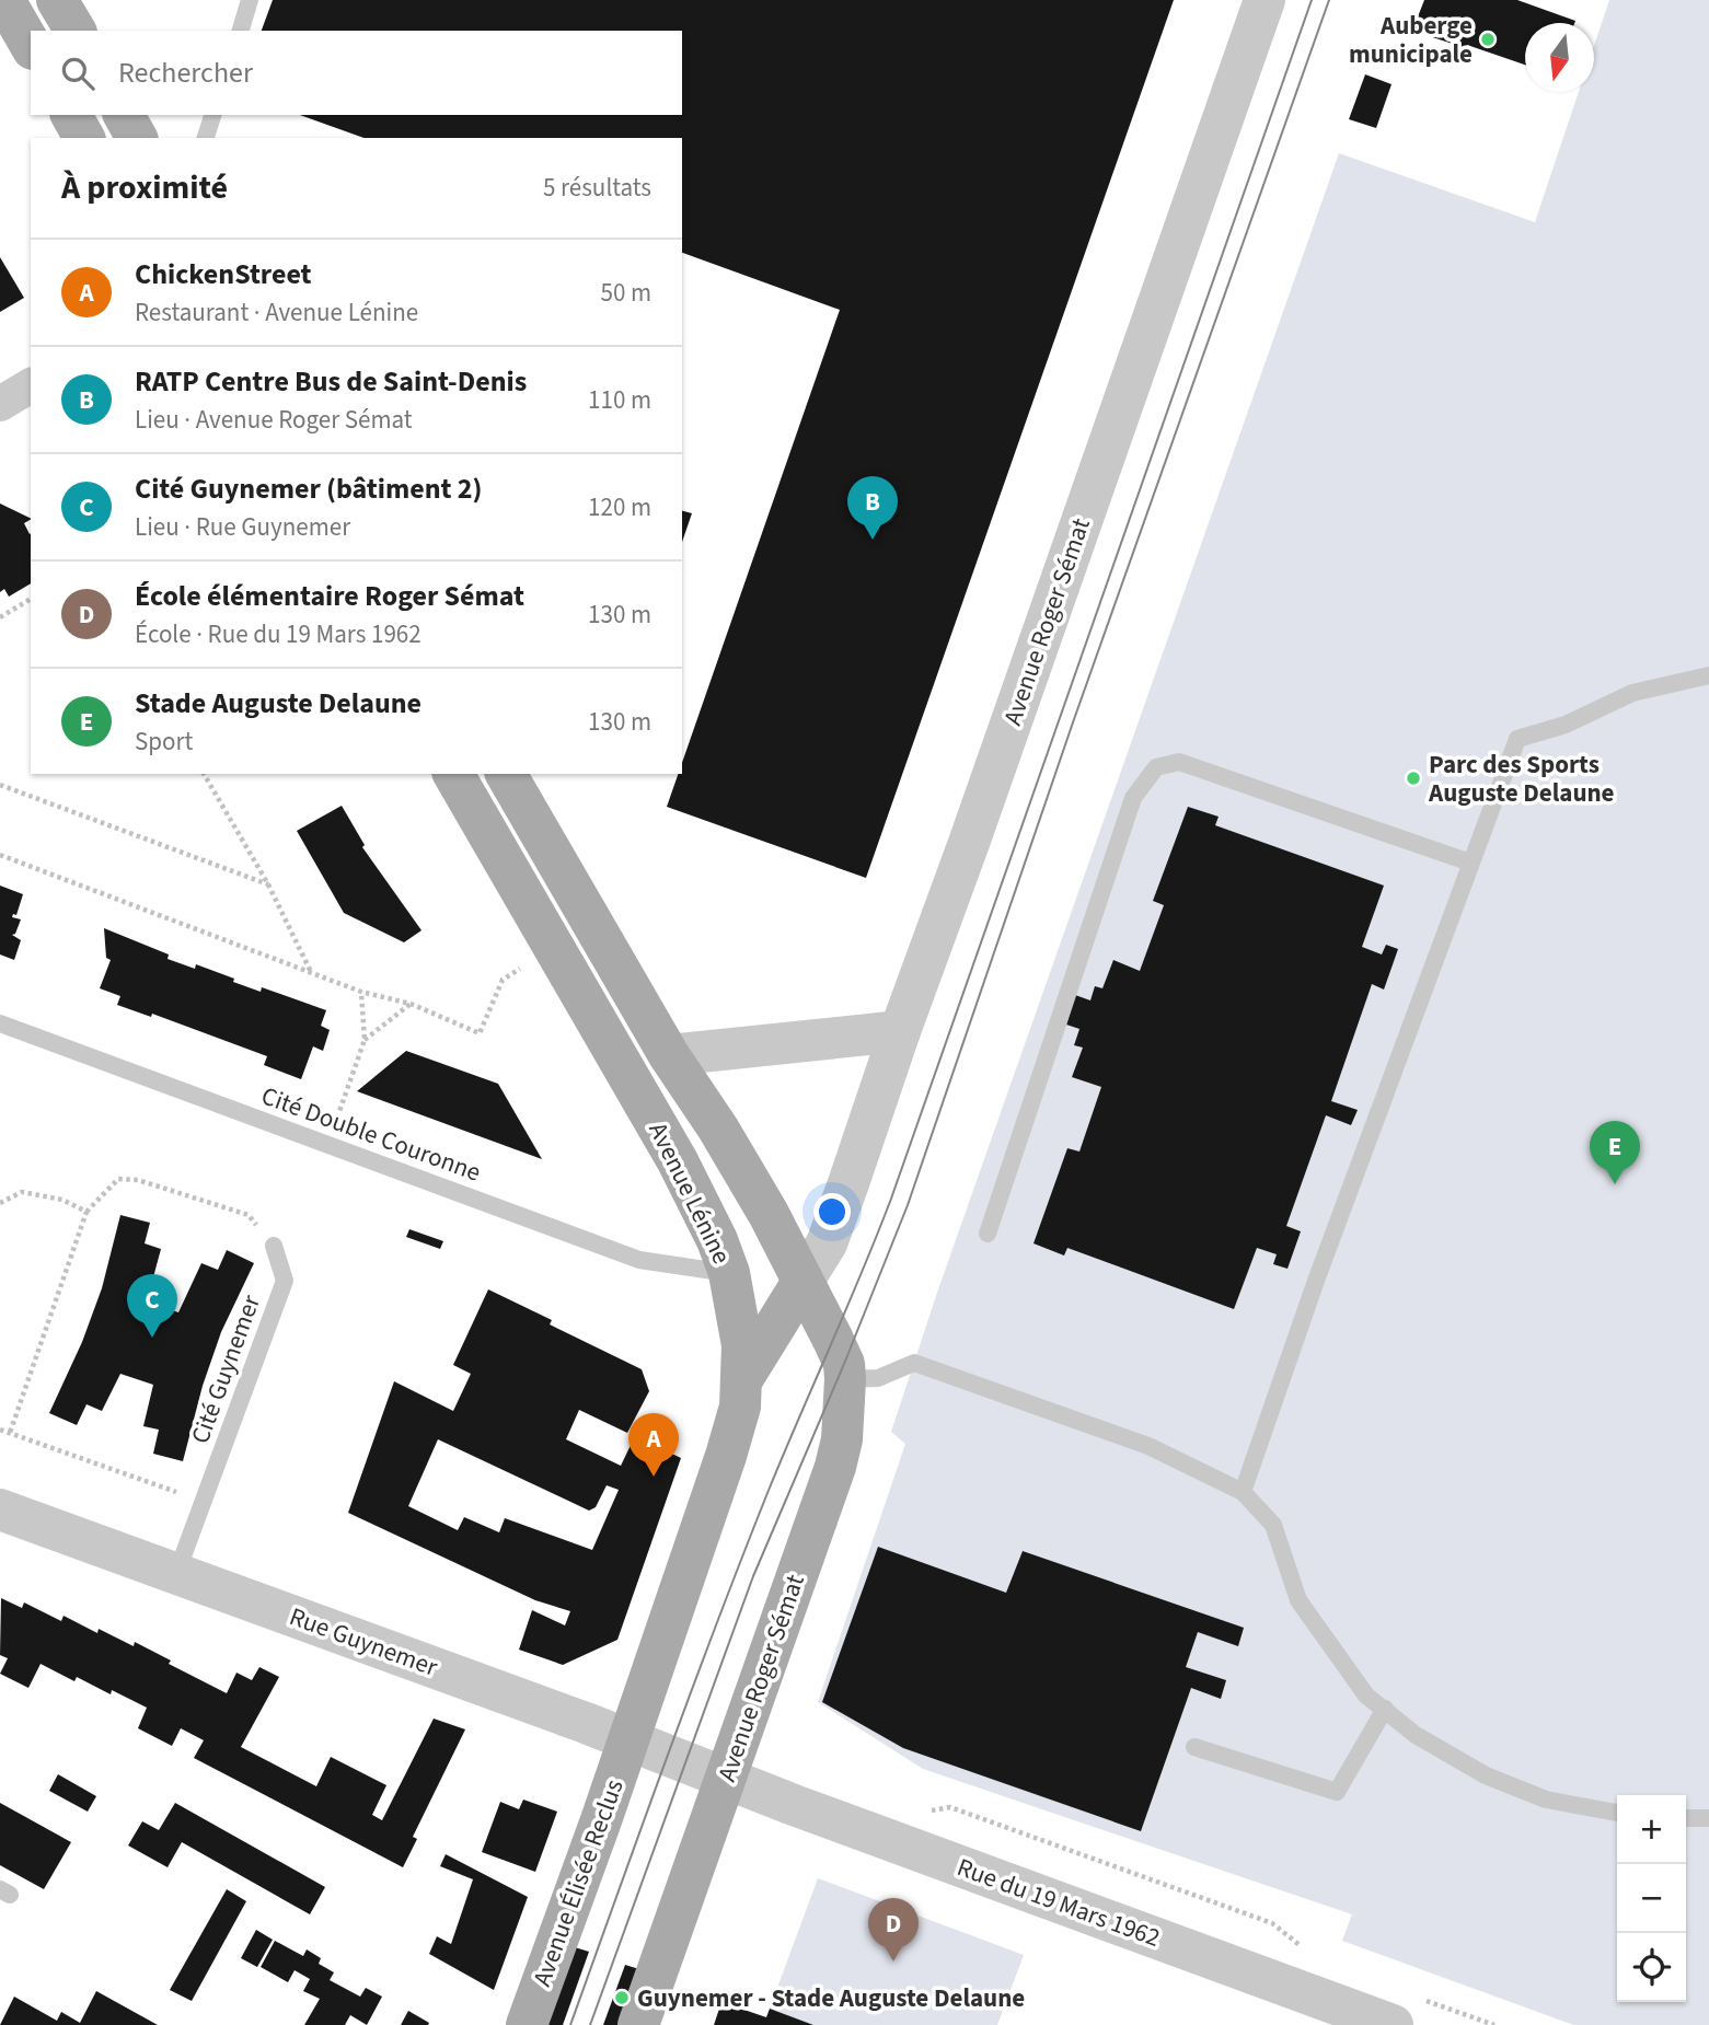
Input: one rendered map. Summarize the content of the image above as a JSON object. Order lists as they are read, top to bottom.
{
  "streets": {
    "main road": ["Avenue Roger Sémat", "Avenue Lénine", "Avenue Élisée Reclus"],
    "street": ["Rue Guynemer", "Rue du 19 Mars 1962"],
    "lane": ["Cité Double Couronne", "Cité Guynemer"]
  },
  "crossings": [
    ["Avenue Roger Sémat", "Avenue Lénine"],
    ["Avenue Roger Sémat", "Rue Guynemer"],
    ["Avenue Roger Sémat", "Rue du 19 Mars 1962"],
    ["Cité Double Couronne", "Avenue Lénine"],
    ["Avenue Lénine", "Rue Guynemer"],
    ["Avenue Lénine", "Avenue Élisée Reclus"],
    ["Cité Guynemer", "Rue Guynemer"],
    ["Rue Guynemer", "Avenue Élisée Reclus"],
    ["Rue Guynemer", "Rue du 19 Mars 1962"]
  ],
  "places": ["Auberge municipale", "Parc des Sports Auguste Delaune", "Guynemer - Stade Auguste Delaune"],
  "north": "bottom",
  "page": {
    "search": "Rechercher",
    "heading": ["À proximité", "5 résultats"],
    "list": [
      {
        "mark": "A",
        "name": "ChickenStreet",
        "note": "Restaurant · Avenue Lénine",
        "value": "50 m"
      },
      {
        "mark": "B",
        "name": "RATP Centre Bus de Saint-Denis",
        "note": "Lieu · Avenue Roger Sémat",
        "value": "110 m"
      },
      {
        "mark": "C",
        "name": "Cité Guynemer (bâtiment 2)",
        "note": "Lieu · Rue Guynemer",
        "value": "120 m"
      },
      {
        "mark": "D",
        "name": "École élémentaire Roger Sémat",
        "note": "École · Rue du 19 Mars 1962",
        "value": "130 m"
      },
      {
        "mark": "E",
        "name": "Stade Auguste Delaune",
        "note": "Sport",
        "value": "130 m"
      }
    ],
    "pins": [
      "B",
      "E",
      "C",
      "A",
      "D"
    ],
    "map_buttons": ["+", "−"]
  }
}
